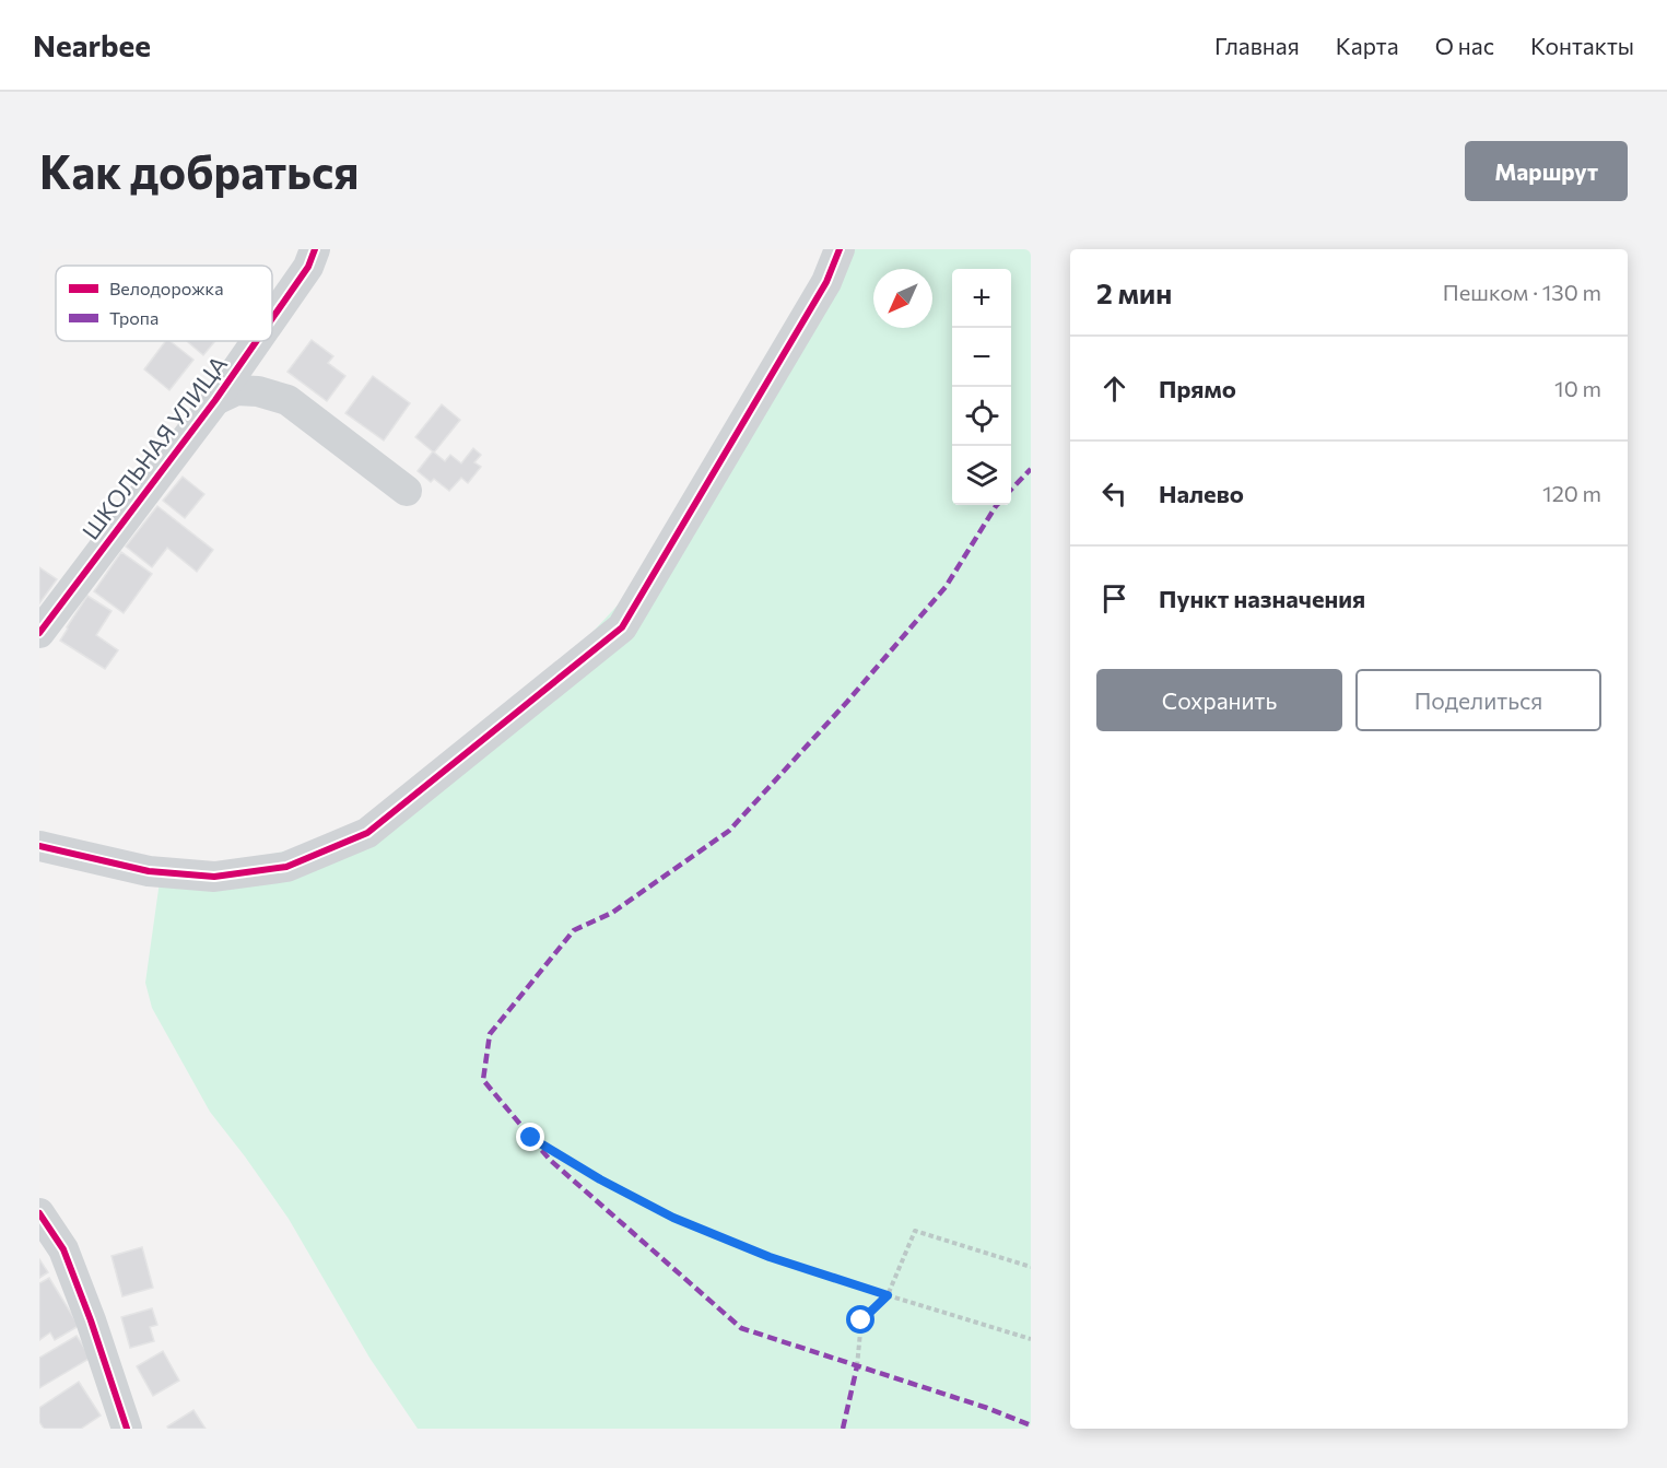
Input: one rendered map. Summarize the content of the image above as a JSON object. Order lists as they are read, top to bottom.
{
  "streets": {
    "street": ["ШКОЛЬНАЯ УЛИЦА"]
  },
  "legend": ["Велодорожка", "Тропа"],
  "north": "bottom left",
  "page": {
    "header": "Nearbee",
    "nav": [
      "Главная",
      "Карта",
      "О нас",
      "Контакты"
    ],
    "buttons": [
      "Маршрут",
      ["Сохранить", "Поделиться"]
    ],
    "title": "Как добраться",
    "heading": ["2 мин", "Пешком · 130 m"],
    "map_buttons": ["+", "−"],
    "list": [
      ["Прямо", "10 m"],
      ["Налево", "120 m"],
      "Пункт назначения"
    ]
  }
}
